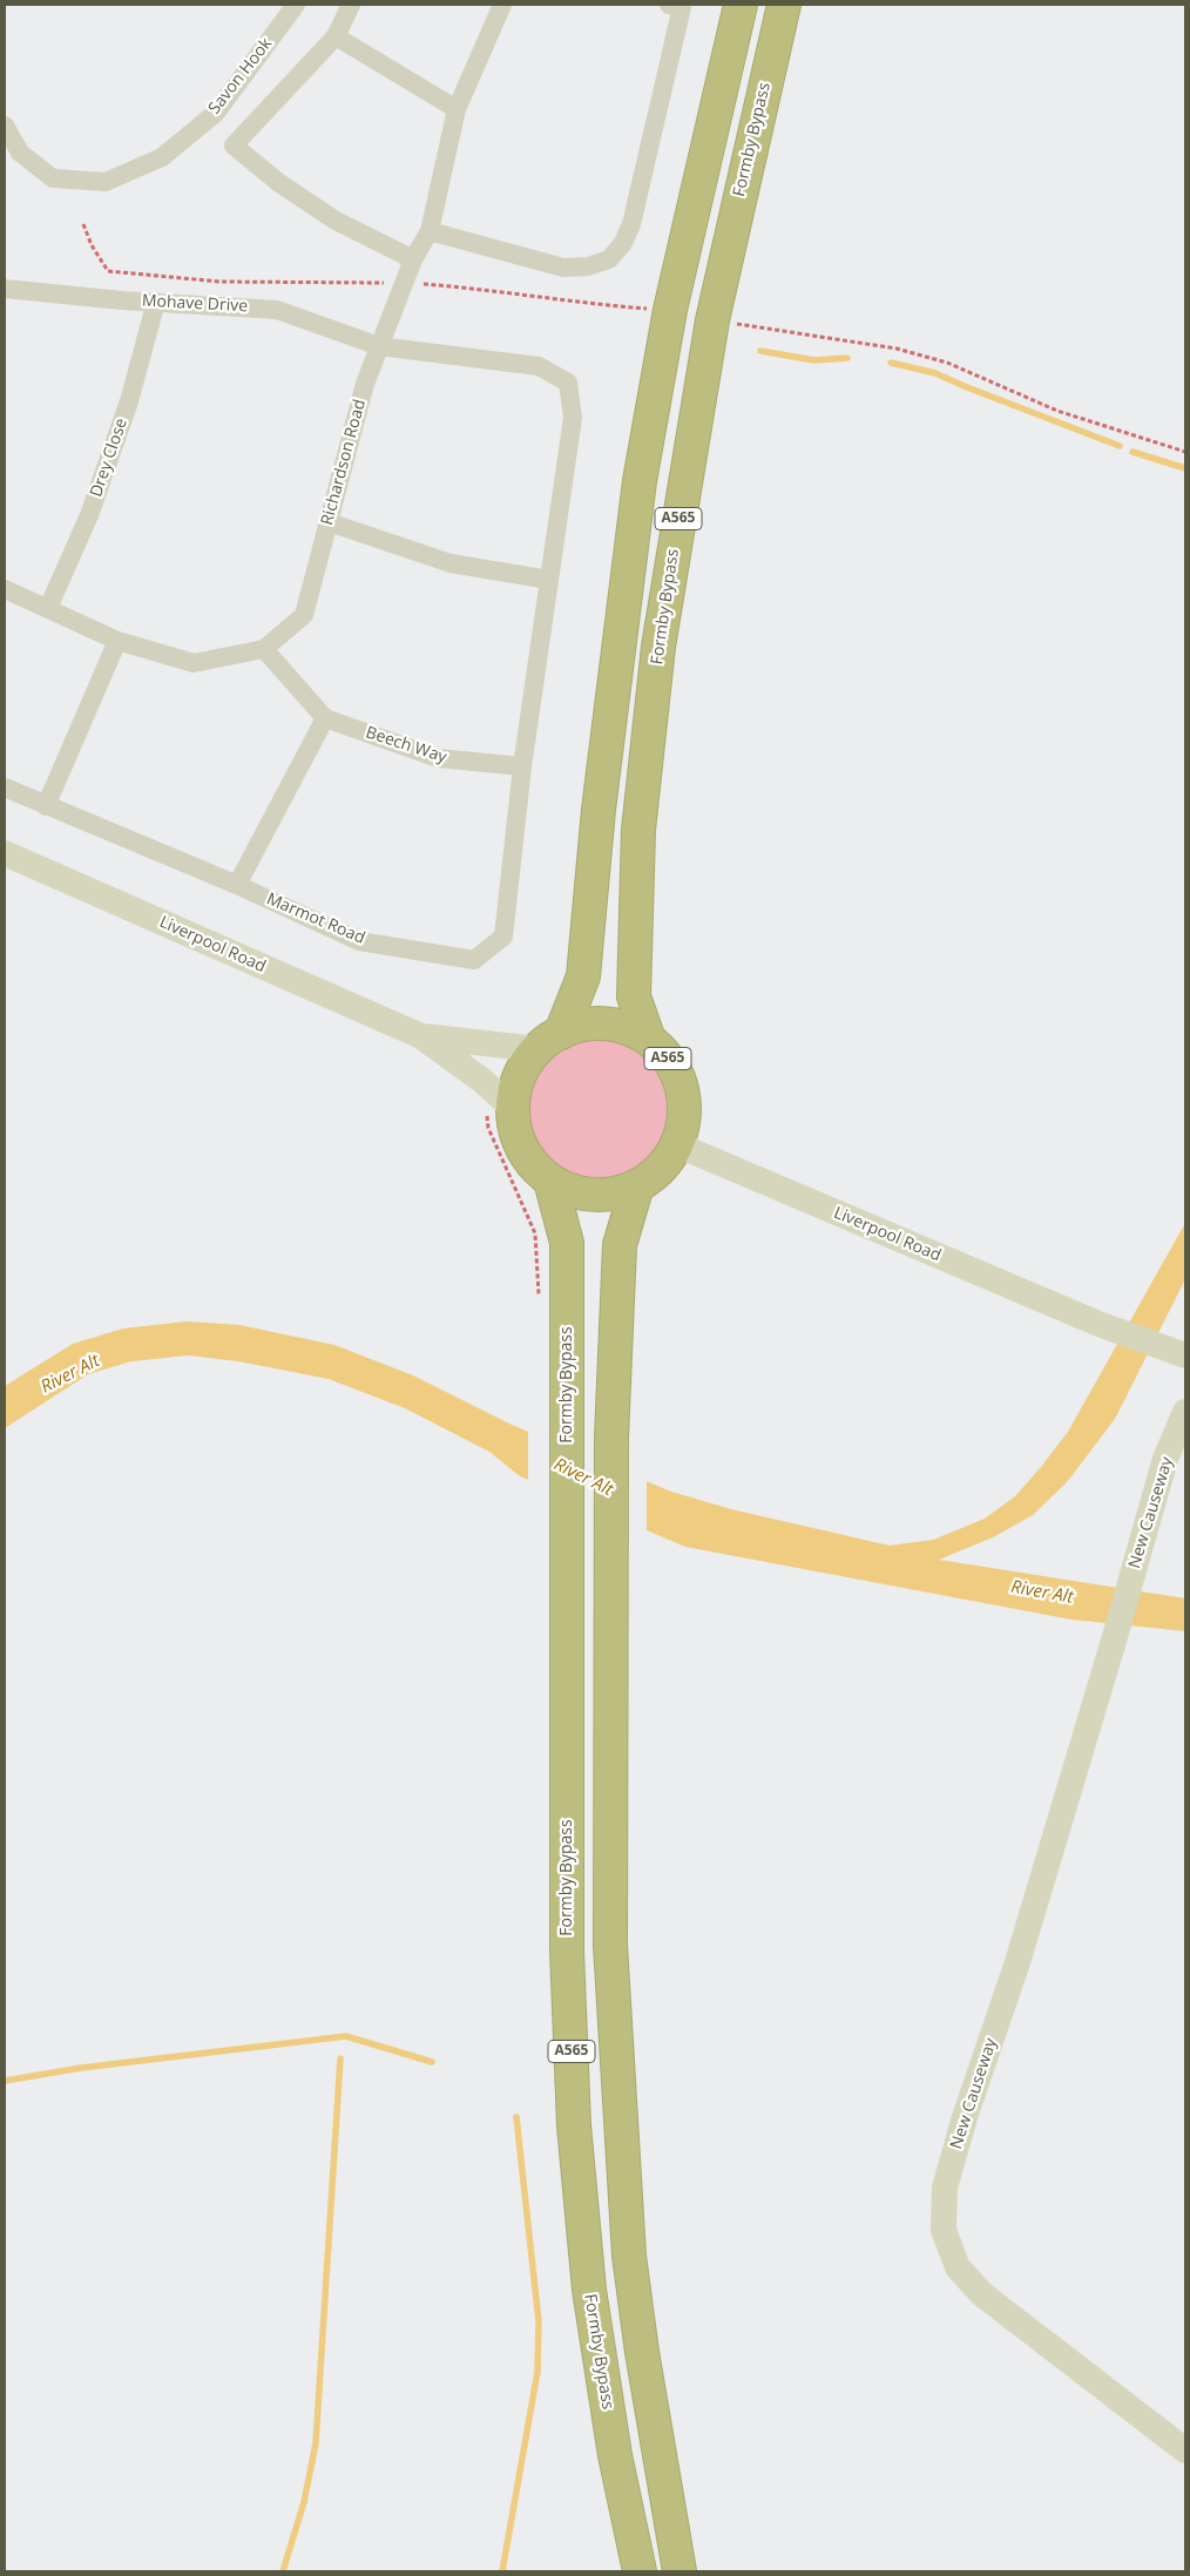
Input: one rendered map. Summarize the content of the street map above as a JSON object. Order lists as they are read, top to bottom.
{
  "streets": {
    "highway": ["Formby Bypass", "A565"],
    "street": [
      "Savon Hook",
      "Mohave Drive",
      "Drey Close",
      "Richardson Road",
      "Beech Way",
      "Marmot Road",
      "Liverpool Road",
      "New Causeway"
    ]
  },
  "crossings": [
    ["Formby Bypass", "A565"],
    ["Formby Bypass", "Liverpool Road"],
    ["Mohave Drive", "Drey Close"],
    ["Mohave Drive", "Richardson Road"],
    ["Mohave Drive", "Marmot Road"],
    ["Drey Close", "Richardson Road"],
    ["Richardson Road", "Beech Way"],
    ["A565", "Liverpool Road"],
    ["Beech Way", "Marmot Road"]
  ],
  "water": ["River Alt"]
}
